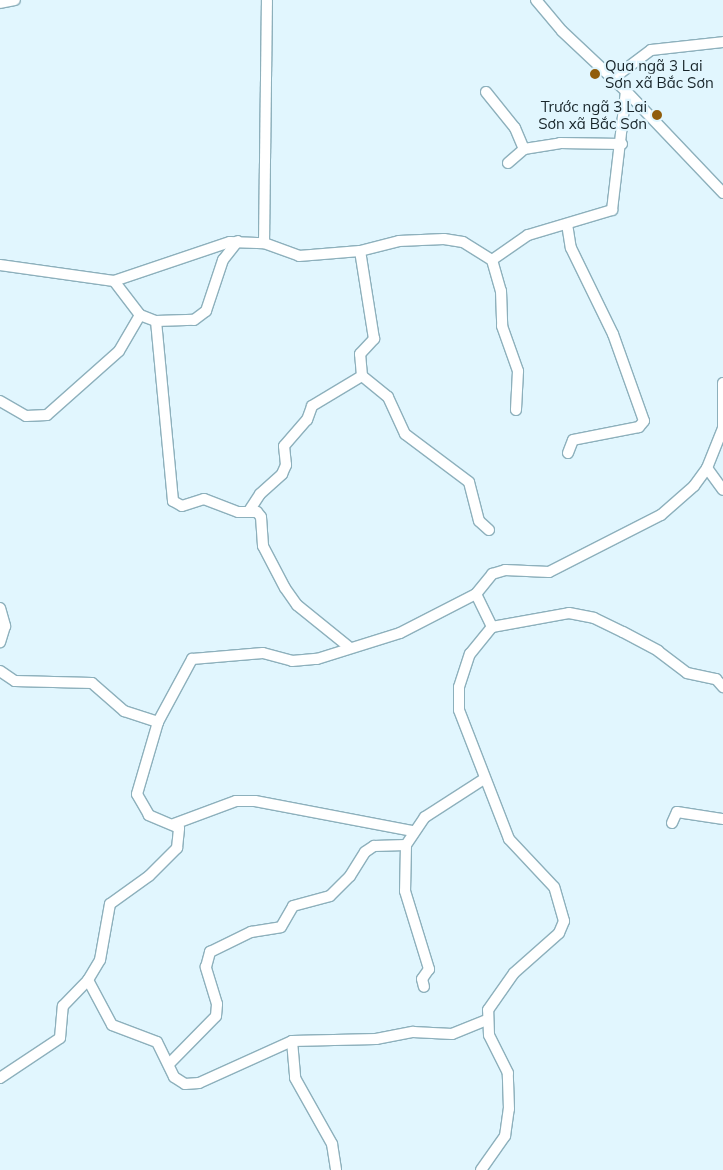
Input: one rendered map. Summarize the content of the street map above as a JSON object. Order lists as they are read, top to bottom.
{
  "places": ["Qua ngã 3 Lai Sơn xã Bắc Sơn", "Trước ngã 3 Lai Sơn xã Bắc Sơn"]
}
